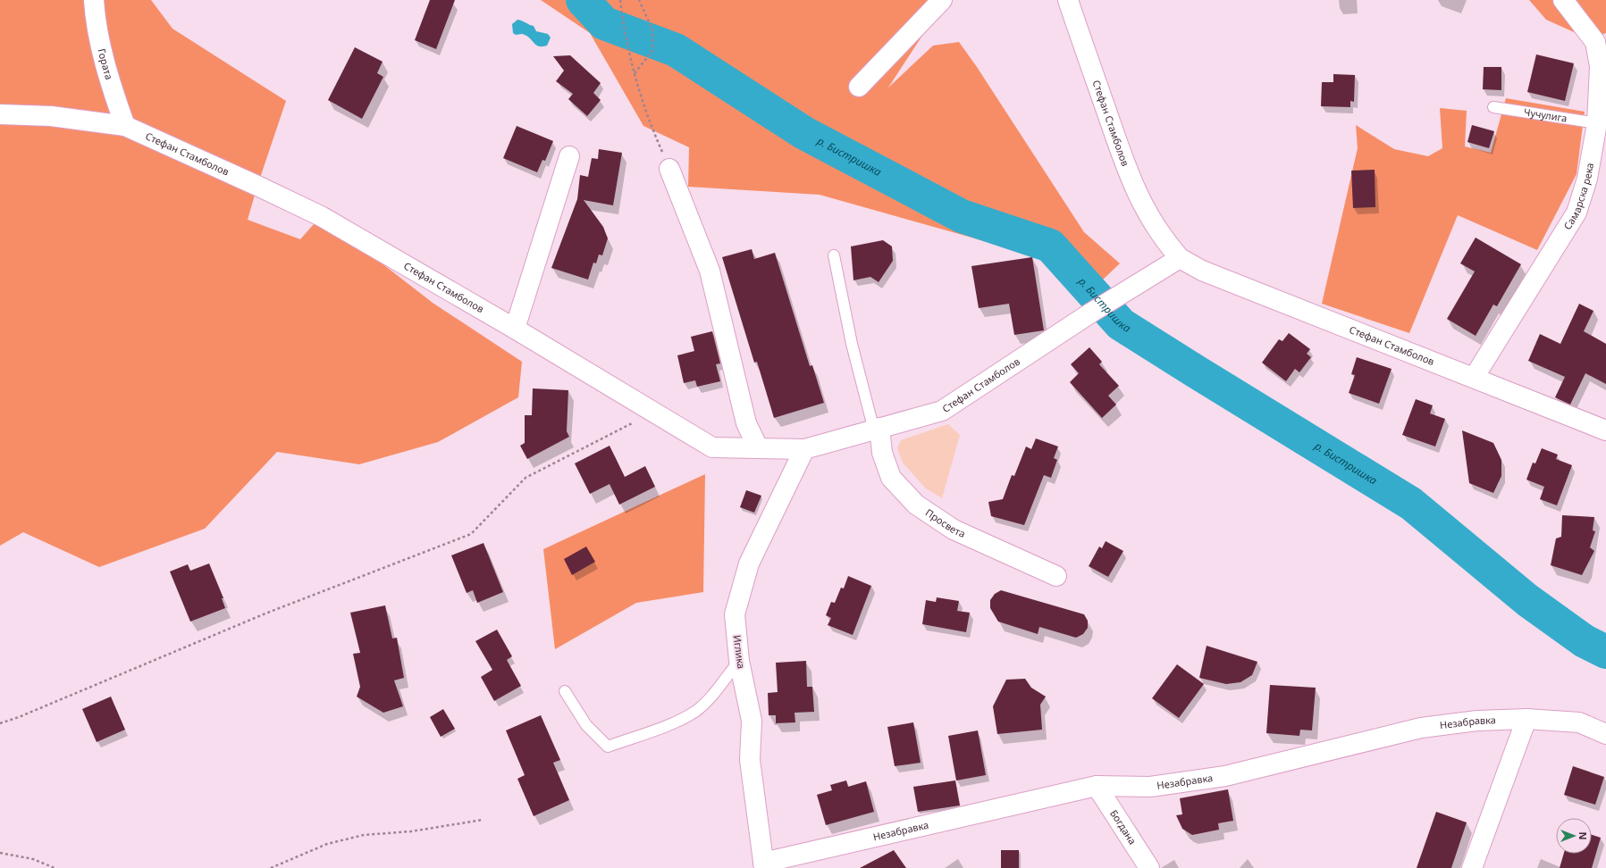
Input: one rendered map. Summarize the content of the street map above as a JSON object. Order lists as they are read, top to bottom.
{
  "streets": {
    "street": [
      "Гората",
      "Стефан Стамболов",
      "Самарска река",
      "Просвета",
      "Иглика",
      "Незабравка",
      "Богдана"
    ],
    "lane": ["Чучулига"]
  },
  "crossings": [
    ["Гората", "Стефан Стамболов"],
    ["Чучулига", "Самарска река"],
    ["Стефан Стамболов", "Самарска река"],
    ["Стефан Стамболов", "Просвета"],
    ["Стефан Стамболов", "Иглика"],
    ["Иглика", "Незабравка"],
    ["Незабравка", "Богдана"]
  ],
  "water": ["р. Бистришка"],
  "north": "right"
}
